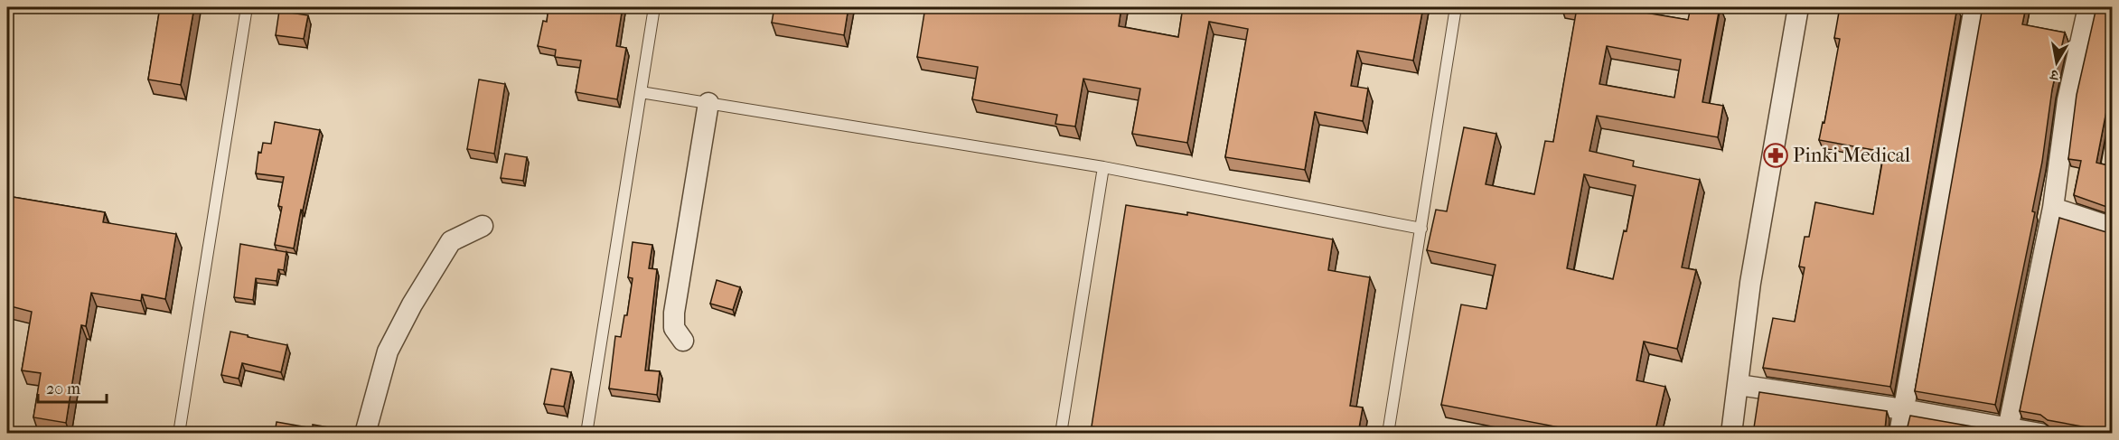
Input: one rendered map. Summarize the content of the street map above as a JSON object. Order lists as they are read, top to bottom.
{
  "places": {
    "pharmacy": ["Pinki Medical"]
  },
  "scale_bar": "20 m",
  "north": "bottom"
}
